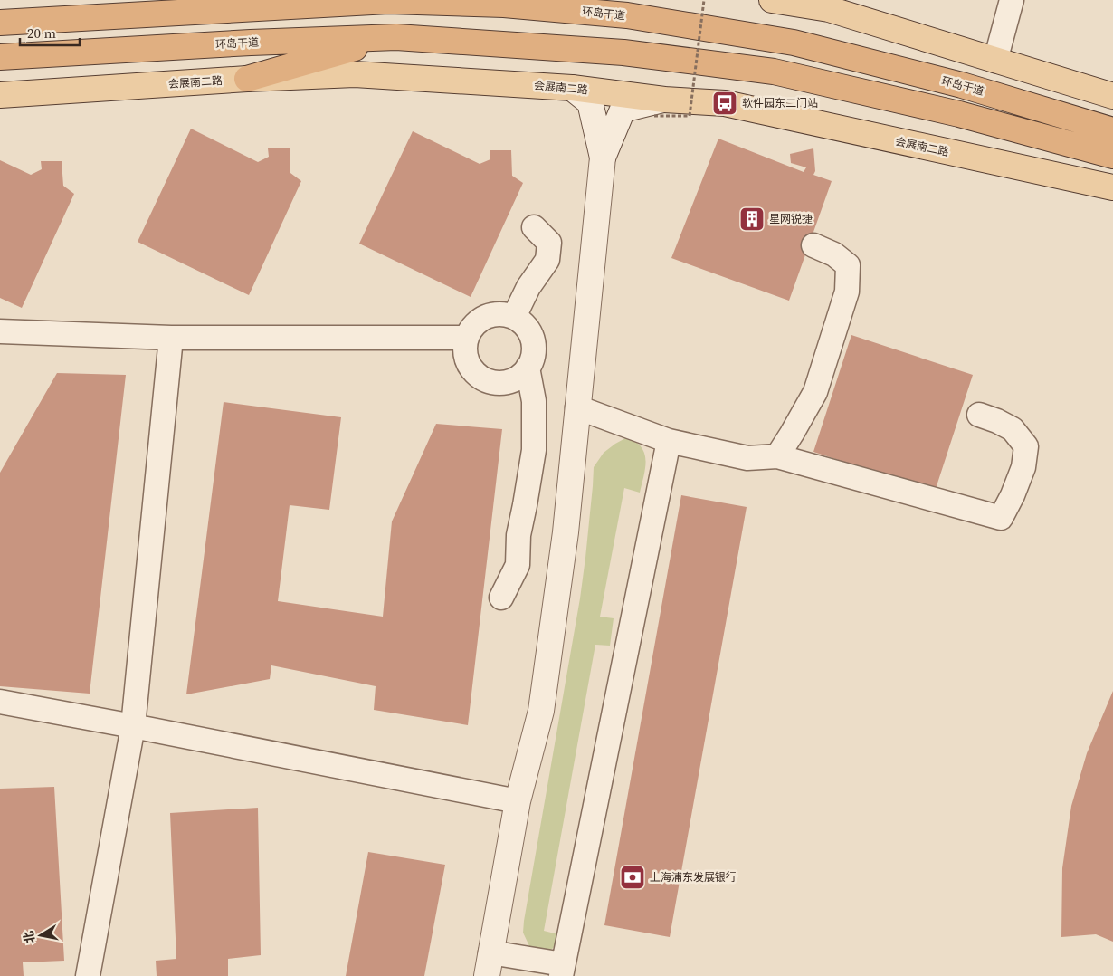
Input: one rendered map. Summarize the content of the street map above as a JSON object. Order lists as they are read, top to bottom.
{
  "streets": {
    "highway": ["环岛干道"],
    "main road": ["会展南二路"]
  },
  "places": {
    "bus stop": ["软件园东二门站"],
    "building": ["星网锐捷"],
    "bank": ["上海浦东发展银行"]
  },
  "scale_bar": "20 m",
  "north": "left"
}
